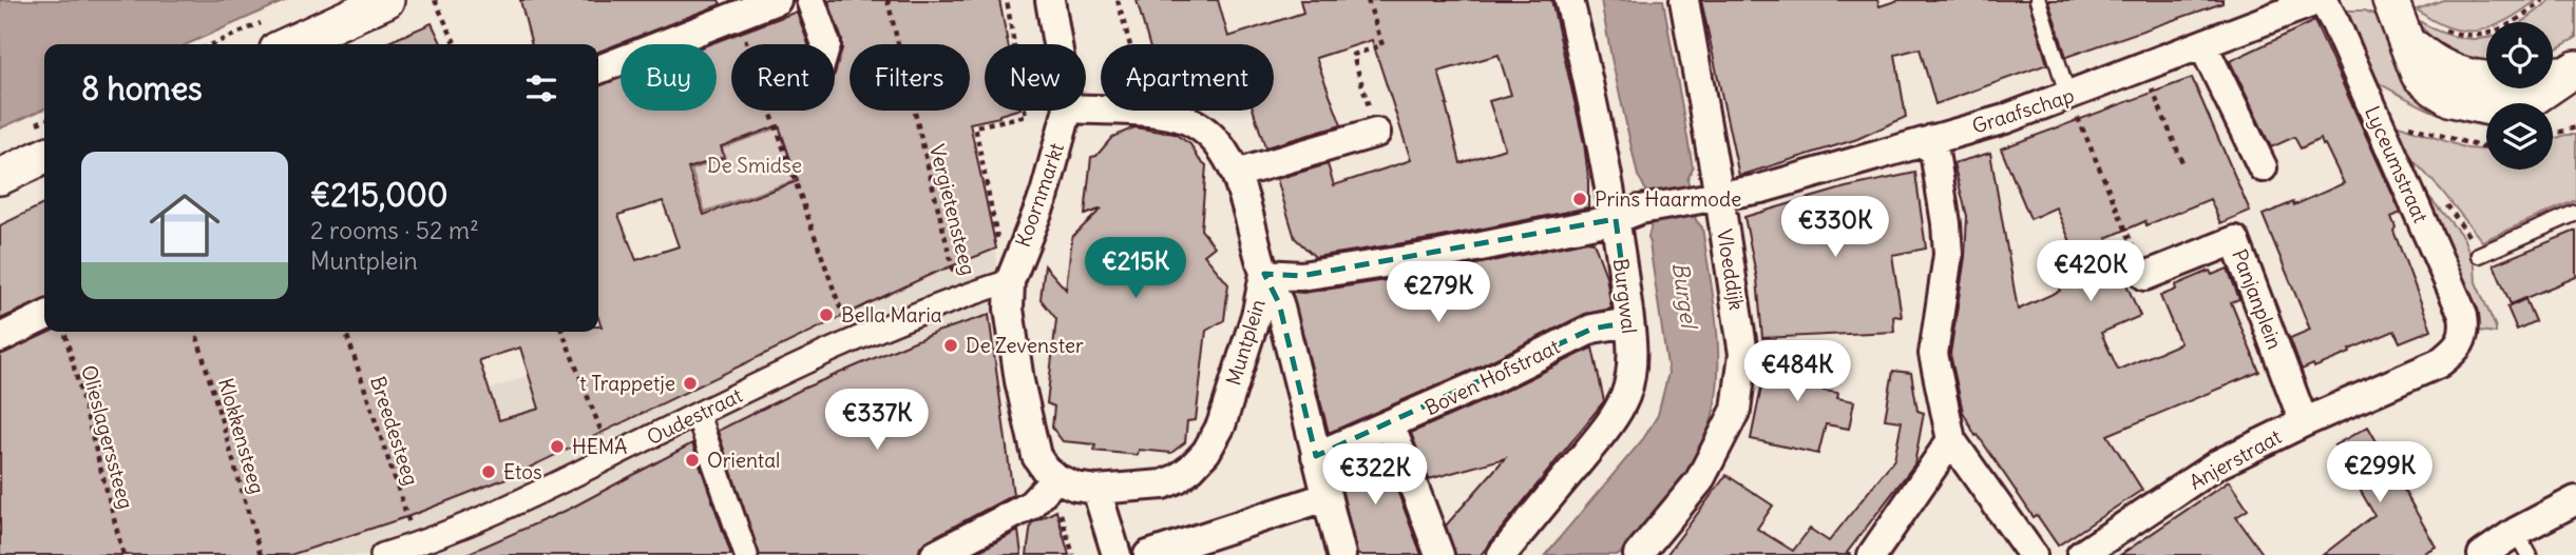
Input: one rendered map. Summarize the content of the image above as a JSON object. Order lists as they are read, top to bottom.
{
  "streets": {
    "street": [
      "Graafschap",
      "Lyceumstraat",
      "Koornmarkt",
      "Vloeddijk",
      "Burgwal",
      "Panjanplein",
      "Muntplein",
      "Boven Hofstraat",
      "Oudestraat",
      "Anjerstraat"
    ],
    "path": [
      "Vergietensteeg",
      "Breedesteeg",
      "Klokkensteeg",
      "Olieslagerssteeg"
    ]
  },
  "crossings": [
    ["Graafschap", "Lyceumstraat"],
    ["Graafschap", "Vloeddijk"],
    ["Graafschap", "Burgwal"],
    ["Graafschap", "Muntplein"],
    ["Lyceumstraat", "Anjerstraat"],
    ["Koornmarkt", "Oudestraat"],
    ["Vergietensteeg", "Oudestraat"],
    ["Burgwal", "Boven Hofstraat"],
    ["Panjanplein", "Anjerstraat"],
    ["Muntplein", "Boven Hofstraat"],
    ["Oudestraat", "Breedesteeg"]
  ],
  "water": ["Burgel"],
  "parks": ["De Smidse"],
  "places": [
    "Prins Haarmode",
    "Bella Maria",
    "De Zevenster",
    "t Trappetje",
    "HEMA",
    "Oriental",
    "Etos"
  ],
  "page": {
    "chip": [
      "Buy",
      "Rent",
      "Filters",
      "New",
      "Apartment"
    ],
    "heading": "8 homes",
    "list": [
      {
        "name": "€215,000",
        "note": "2 rooms · 52 m² · Muntplein"
      }
    ],
    "price": [
      "€330K",
      "€215K",
      "€420K",
      "€279K",
      "€484K",
      "€337K",
      "€299K",
      "€322K"
    ]
  }
}
